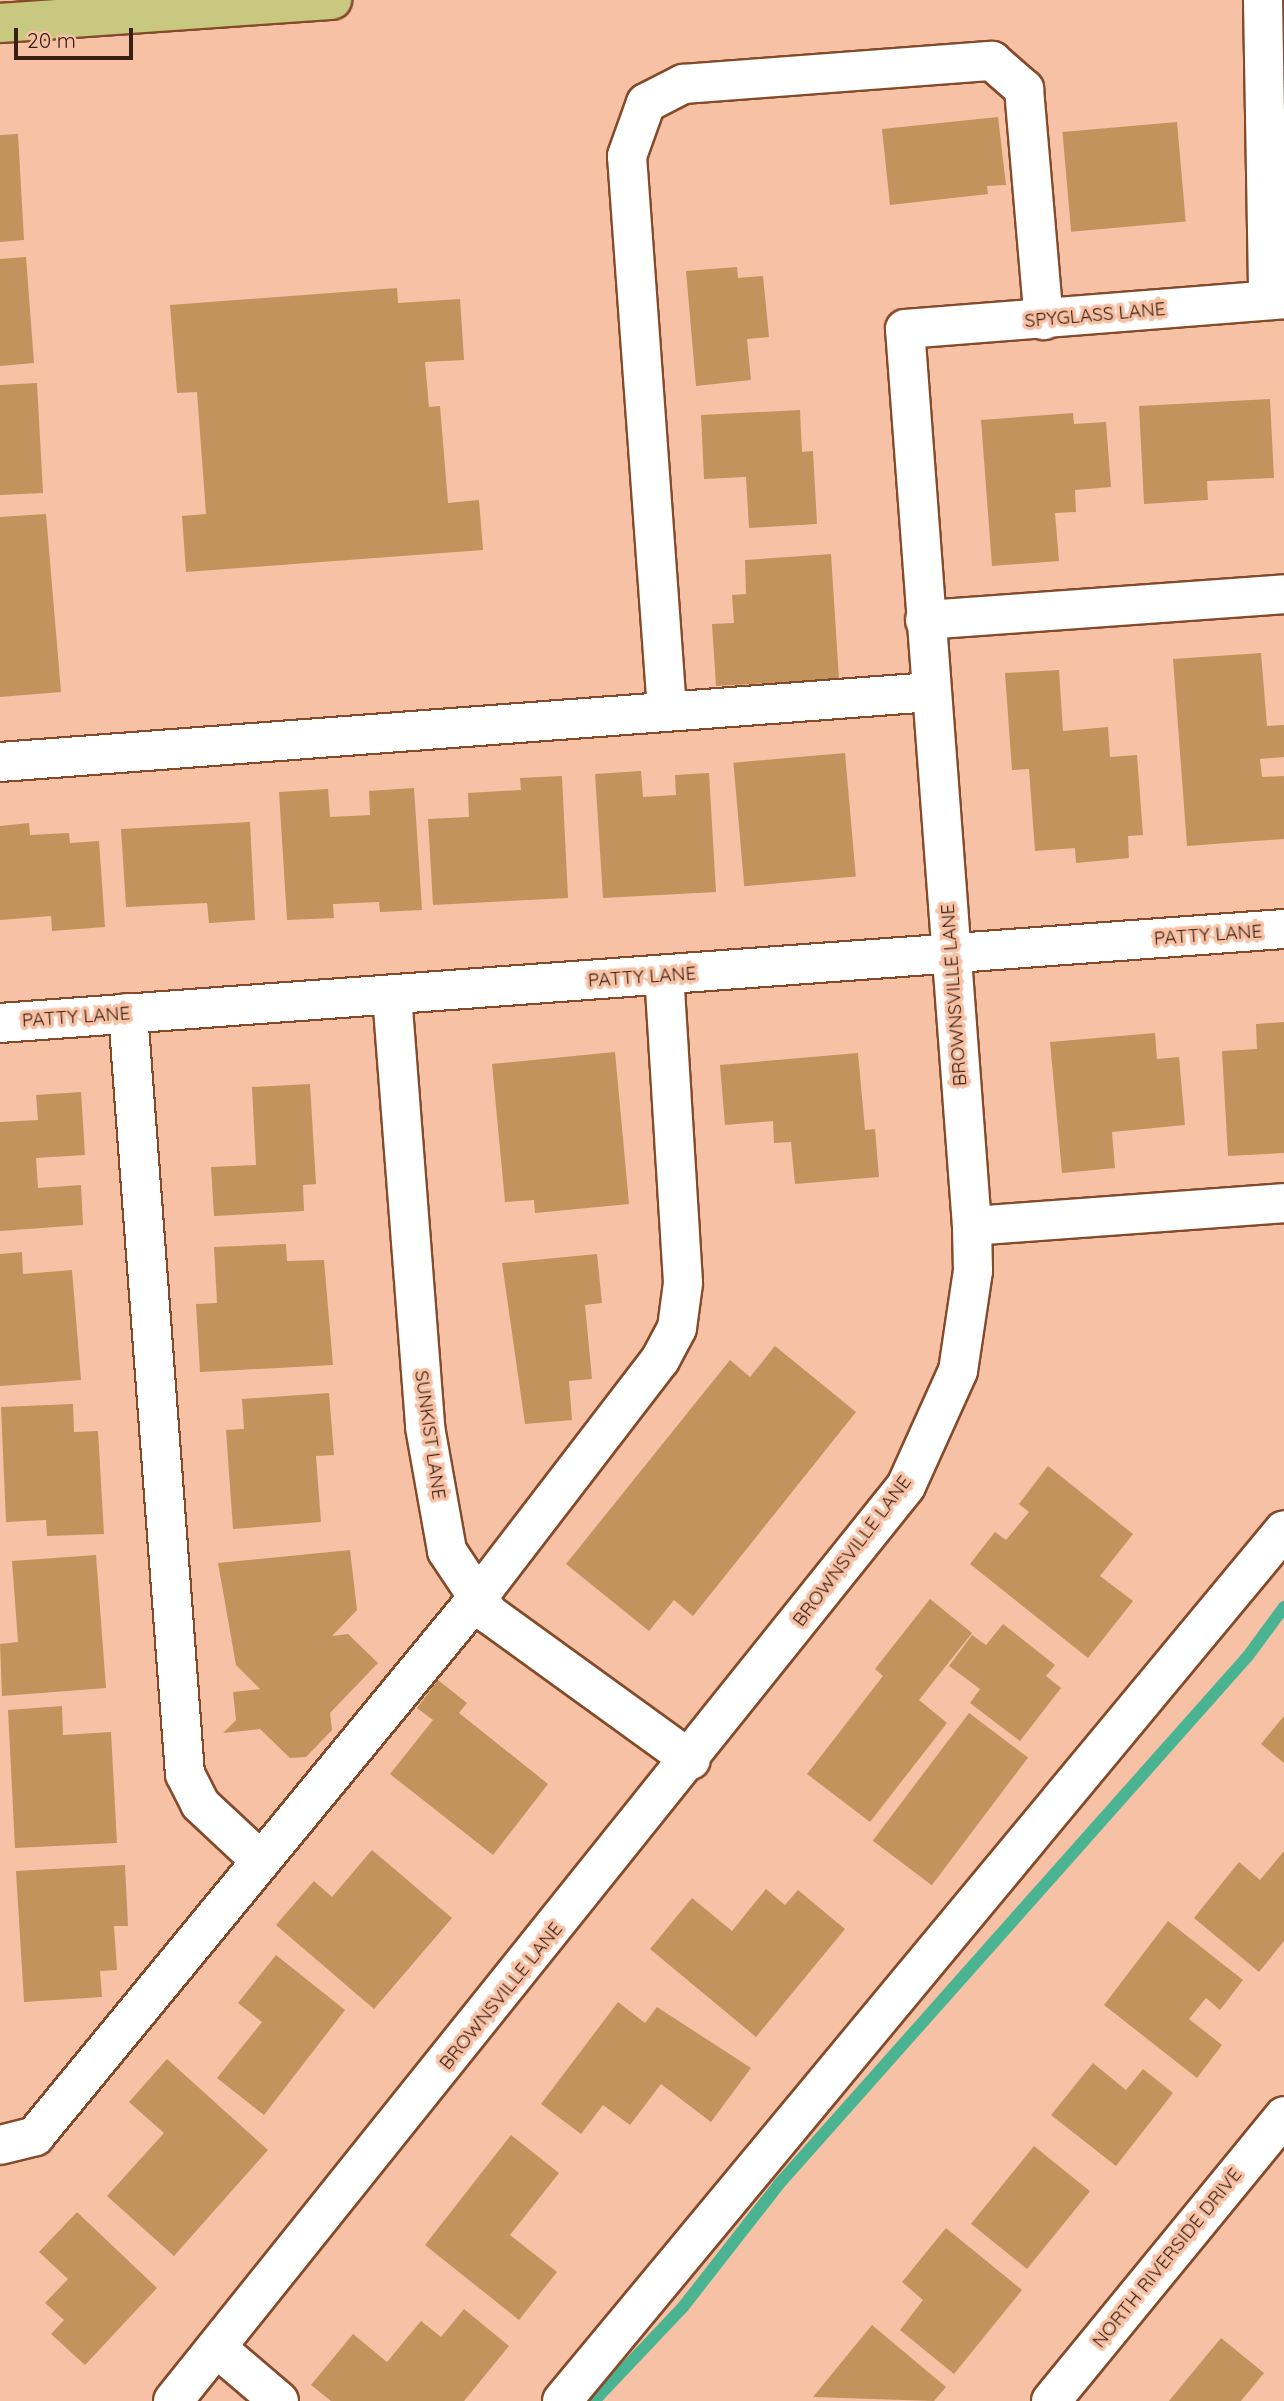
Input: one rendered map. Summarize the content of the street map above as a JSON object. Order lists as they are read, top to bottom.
{
  "streets": {
    "street": [
      "SPYGLASS LANE",
      "PATTY LANE",
      "BROWNSVILLE LANE",
      "SUNKIST LANE",
      "NORTH RIVERSIDE DRIVE"
    ]
  },
  "crossings": [
    ["SPYGLASS LANE", "BROWNSVILLE LANE"],
    ["PATTY LANE", "BROWNSVILLE LANE"],
    ["PATTY LANE", "SUNKIST LANE"],
    ["BROWNSVILLE LANE", "SUNKIST LANE"]
  ],
  "scale_bar": "20 m"
}
